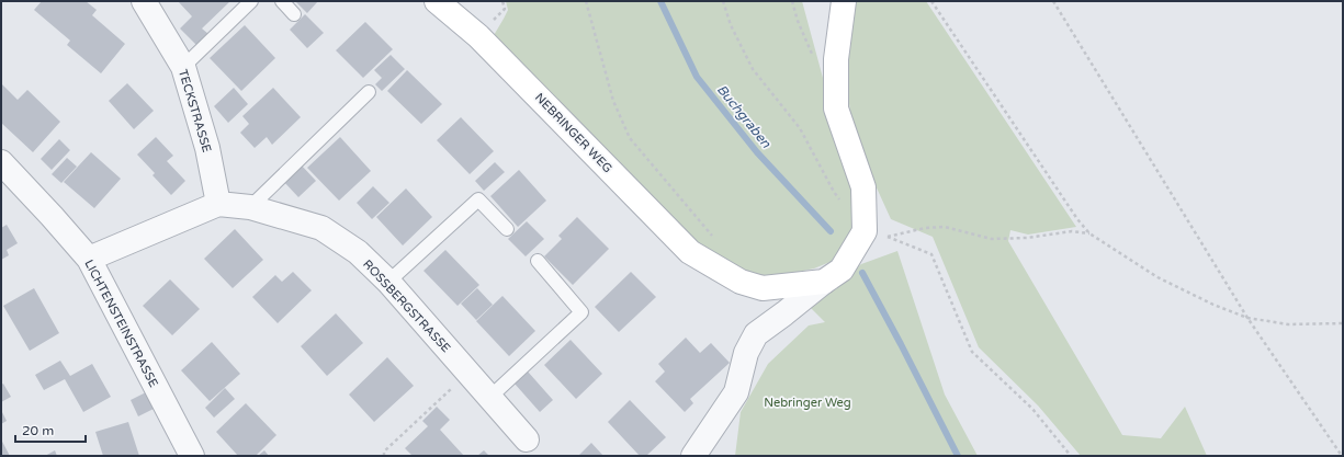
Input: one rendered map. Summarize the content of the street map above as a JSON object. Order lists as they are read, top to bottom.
{
  "streets": {
    "street": [
      "TECKSTRASSE",
      "NEBRINGER WEG",
      "ROSSBERGSTRASSE",
      "LICHTENSTEINSTRASSE"
    ]
  },
  "crossings": [
    ["TECKSTRASSE", "ROSSBERGSTRASSE"],
    ["ROSSBERGSTRASSE", "LICHTENSTEINSTRASSE"]
  ],
  "water": ["Buchgraben"],
  "parks": ["Nebringer Weg"],
  "scale_bar": "20 m"
}
